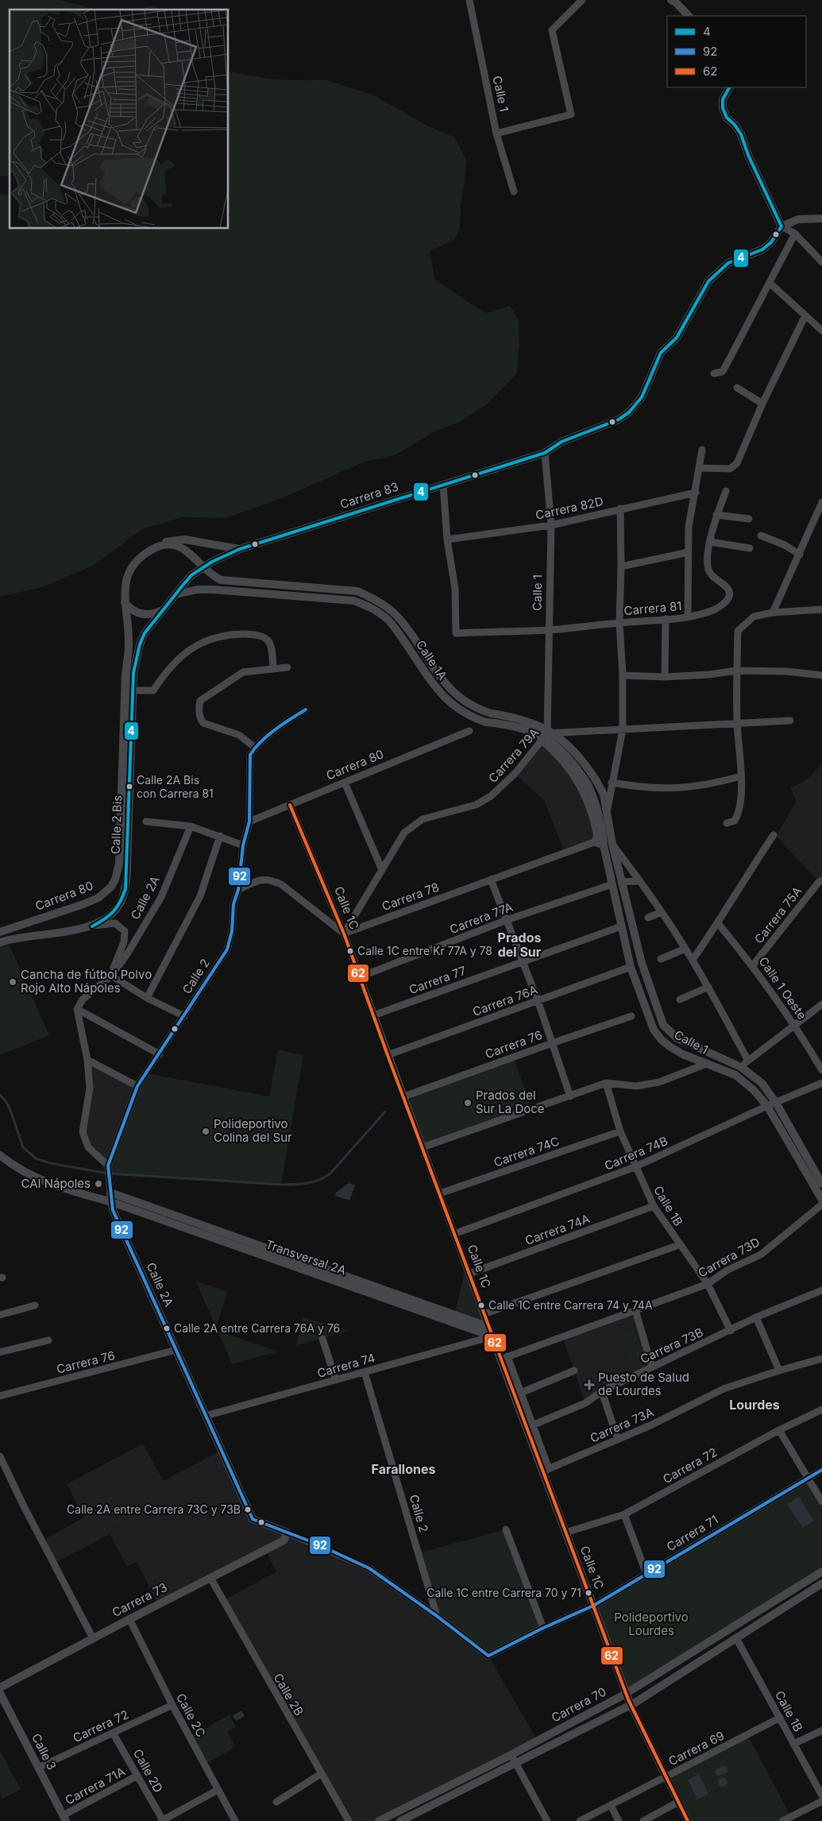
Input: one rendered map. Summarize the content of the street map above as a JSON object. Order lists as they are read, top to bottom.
{
  "streets": {
    "street": [
      "Calle 1",
      "Carrera 83",
      "Carrera 82D",
      "Carrera 81",
      "Calle 1A",
      "Carrera 79A",
      "Carrera 80",
      "Calle 2 Bis",
      "Carrera 78",
      "Calle 2A",
      "Calle 1C",
      "Carrera 75A",
      "Carrera 77A",
      "Calle 2",
      "Carrera 77",
      "Calle 1 Oeste",
      "Carrera 76A",
      "Carrera 76",
      "Carrera 74C",
      "Carrera 74B",
      "Calle 1B",
      "Carrera 74A",
      "Transversal 2A",
      "Carrera 73D",
      "Carrera 73B",
      "Carrera 74",
      "Carrera 73A",
      "Carrera 72",
      "Carrera 71",
      "Carrera 73",
      "Calle 2B",
      "Carrera 70",
      "Calle 2C",
      "Carrera 69",
      "Calle 3",
      "Calle 2D",
      "Carrera 71A"
    ]
  },
  "crossings": [
    ["Calle 1", "Carrera 83"],
    ["Calle 1", "Carrera 82D"],
    ["Calle 1", "Carrera 81"],
    ["Calle 1", "Calle 1A"],
    ["Calle 1", "Carrera 79A"],
    ["Calle 1", "Carrera 77A"],
    ["Calle 1", "Carrera 77"],
    ["Calle 1", "Carrera 76A"],
    ["Calle 1", "Carrera 74B"],
    ["Carrera 83", "Calle 1A"],
    ["Carrera 83", "Calle 2 Bis"],
    ["Carrera 82D", "Carrera 81"],
    ["Calle 1A", "Calle 2 Bis"],
    ["Carrera 79A", "Carrera 78"],
    ["Carrera 79A", "Calle 1C"],
    ["Carrera 80", "Calle 2 Bis"],
    ["Carrera 80", "Calle 1C"],
    ["Carrera 80", "Calle 2"],
    ["Calle 2 Bis", "Calle 2A"],
    ["Carrera 78", "Calle 1C"],
    ["Calle 2A", "Calle 2"],
    ["Calle 2A", "Carrera 76"],
    ["Calle 2A", "Transversal 2A"],
    ["Calle 2A", "Carrera 74"],
    ["Calle 2A", "Carrera 73"],
    ["Calle 1C", "Carrera 77A"],
    ["Calle 1C", "Carrera 77"],
    ["Calle 1C", "Carrera 76A"],
    ["Calle 1C", "Carrera 76"],
    ["Calle 1C", "Carrera 74C"],
    ["Calle 1C", "Carrera 74B"],
    ["Calle 1C", "Carrera 74A"],
    ["Calle 1C", "Transversal 2A"],
    ["Calle 1C", "Carrera 73D"],
    ["Calle 1C", "Carrera 74"],
    ["Calle 1C", "Carrera 73A"],
    ["Calle 1C", "Carrera 72"],
    ["Calle 1C", "Carrera 71"],
    ["Calle 1C", "Carrera 70"],
    ["Calle 1C", "Carrera 69"],
    ["Carrera 75A", "Calle 1 Oeste"],
    ["Calle 2", "Transversal 2A"],
    ["Calle 2", "Carrera 74"],
    ["Calle 2", "Carrera 71"],
    ["Carrera 74C", "Calle 1B"],
    ["Carrera 74B", "Calle 1B"],
    ["Calle 1B", "Carrera 74A"],
    ["Calle 1B", "Carrera 73D"],
    ["Calle 1B", "Carrera 73B"],
    ["Calle 1B", "Carrera 70"],
    ["Calle 1B", "Carrera 69"],
    ["Transversal 2A", "Carrera 74"],
    ["Carrera 72", "Calle 2C"],
    ["Carrera 72", "Calle 3"],
    ["Carrera 72", "Calle 2D"],
    ["Carrera 73", "Calle 2B"],
    ["Carrera 73", "Calle 2C"],
    ["Calle 3", "Carrera 71A"],
    ["Calle 2D", "Carrera 71A"]
  ],
  "districts": ["Prados del Sur", "Lourdes", "Farallones"],
  "parks": ["Polideportivo Lourdes"],
  "places": {
    "other": [
      "Calle 2A Bis con Carrera 81",
      "Calle 1C entre Kr 77A y 78",
      "Cancha de fútbol Polvo Rojo Alto Nápoles",
      "Prados del Sur La Doce",
      "Polideportivo Colina del Sur",
      "CAI Nápoles",
      "Calle 1C entre Carrera 74 y 74A",
      "Calle 2A entre Carrera 76A y 76",
      "Calle 2A entre Carrera 73C y 73B",
      "Calle 1C entre Carrera 70 y 71"
    ],
    "health": ["Puesto de Salud de Lourdes"]
  },
  "lines": ["transit line 4", "transit line 92", "transit line 62"],
  "legend": ["4", "92", "62"]
}
